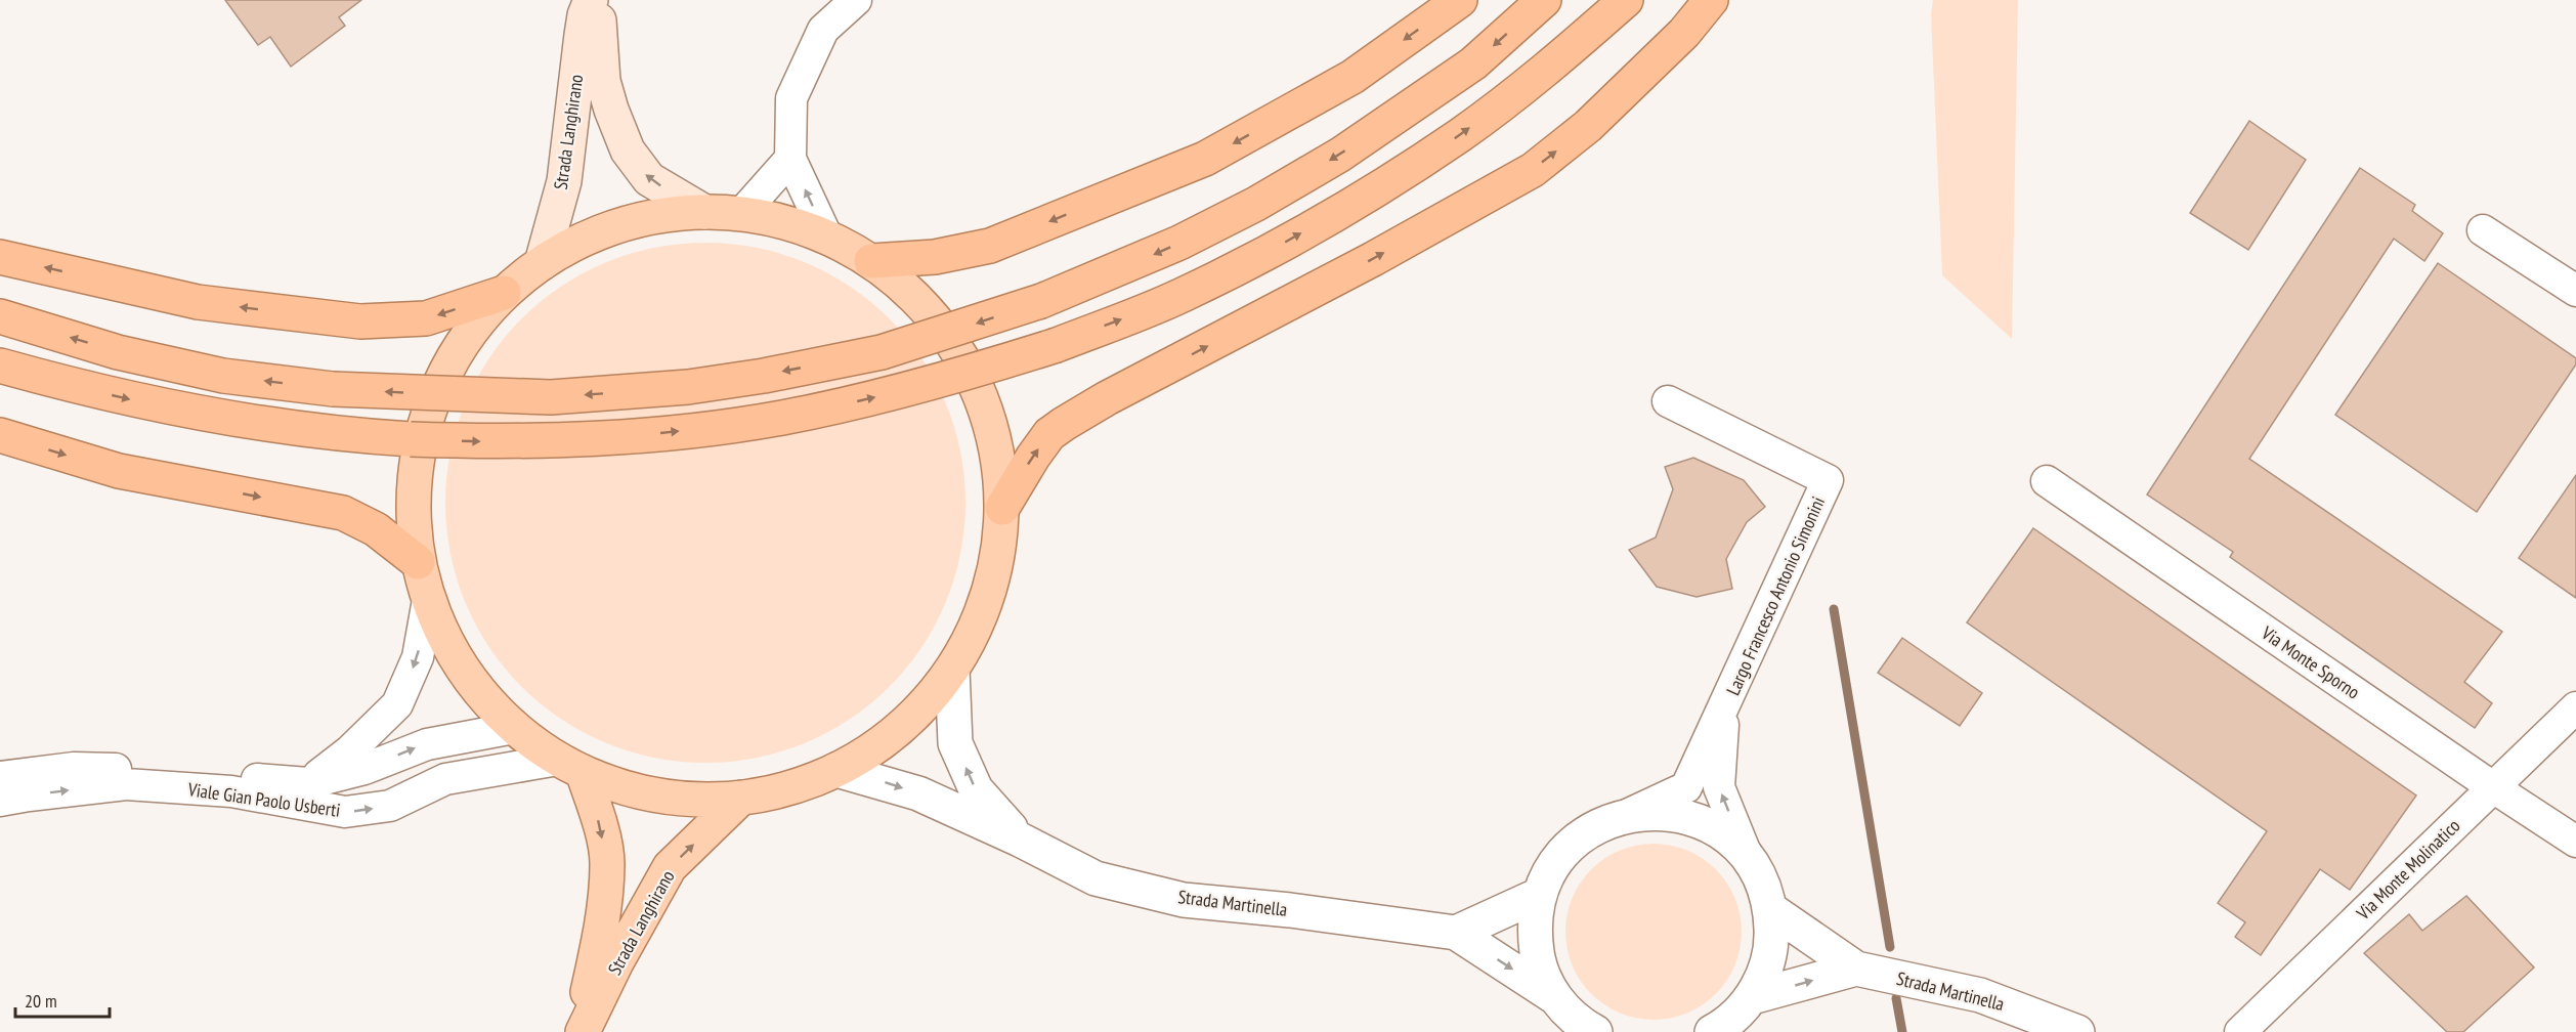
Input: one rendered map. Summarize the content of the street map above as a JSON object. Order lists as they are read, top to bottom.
{
  "streets": {
    "main road": ["Strada Langhirano"],
    "street": [
      "Largo Francesco Antonio Simonini",
      "Via Monte Sporno",
      "Viale Gian Paolo Usberti",
      "Via Monte Molinatico",
      "Strada Martinella"
    ]
  },
  "crossings": [
    ["Strada Langhirano", "Viale Gian Paolo Usberti"],
    ["Strada Langhirano", "Strada Martinella"],
    ["Largo Francesco Antonio Simonini", "Strada Martinella"],
    ["Via Monte Sporno", "Via Monte Molinatico"]
  ],
  "scale_bar": "20 m"
}
